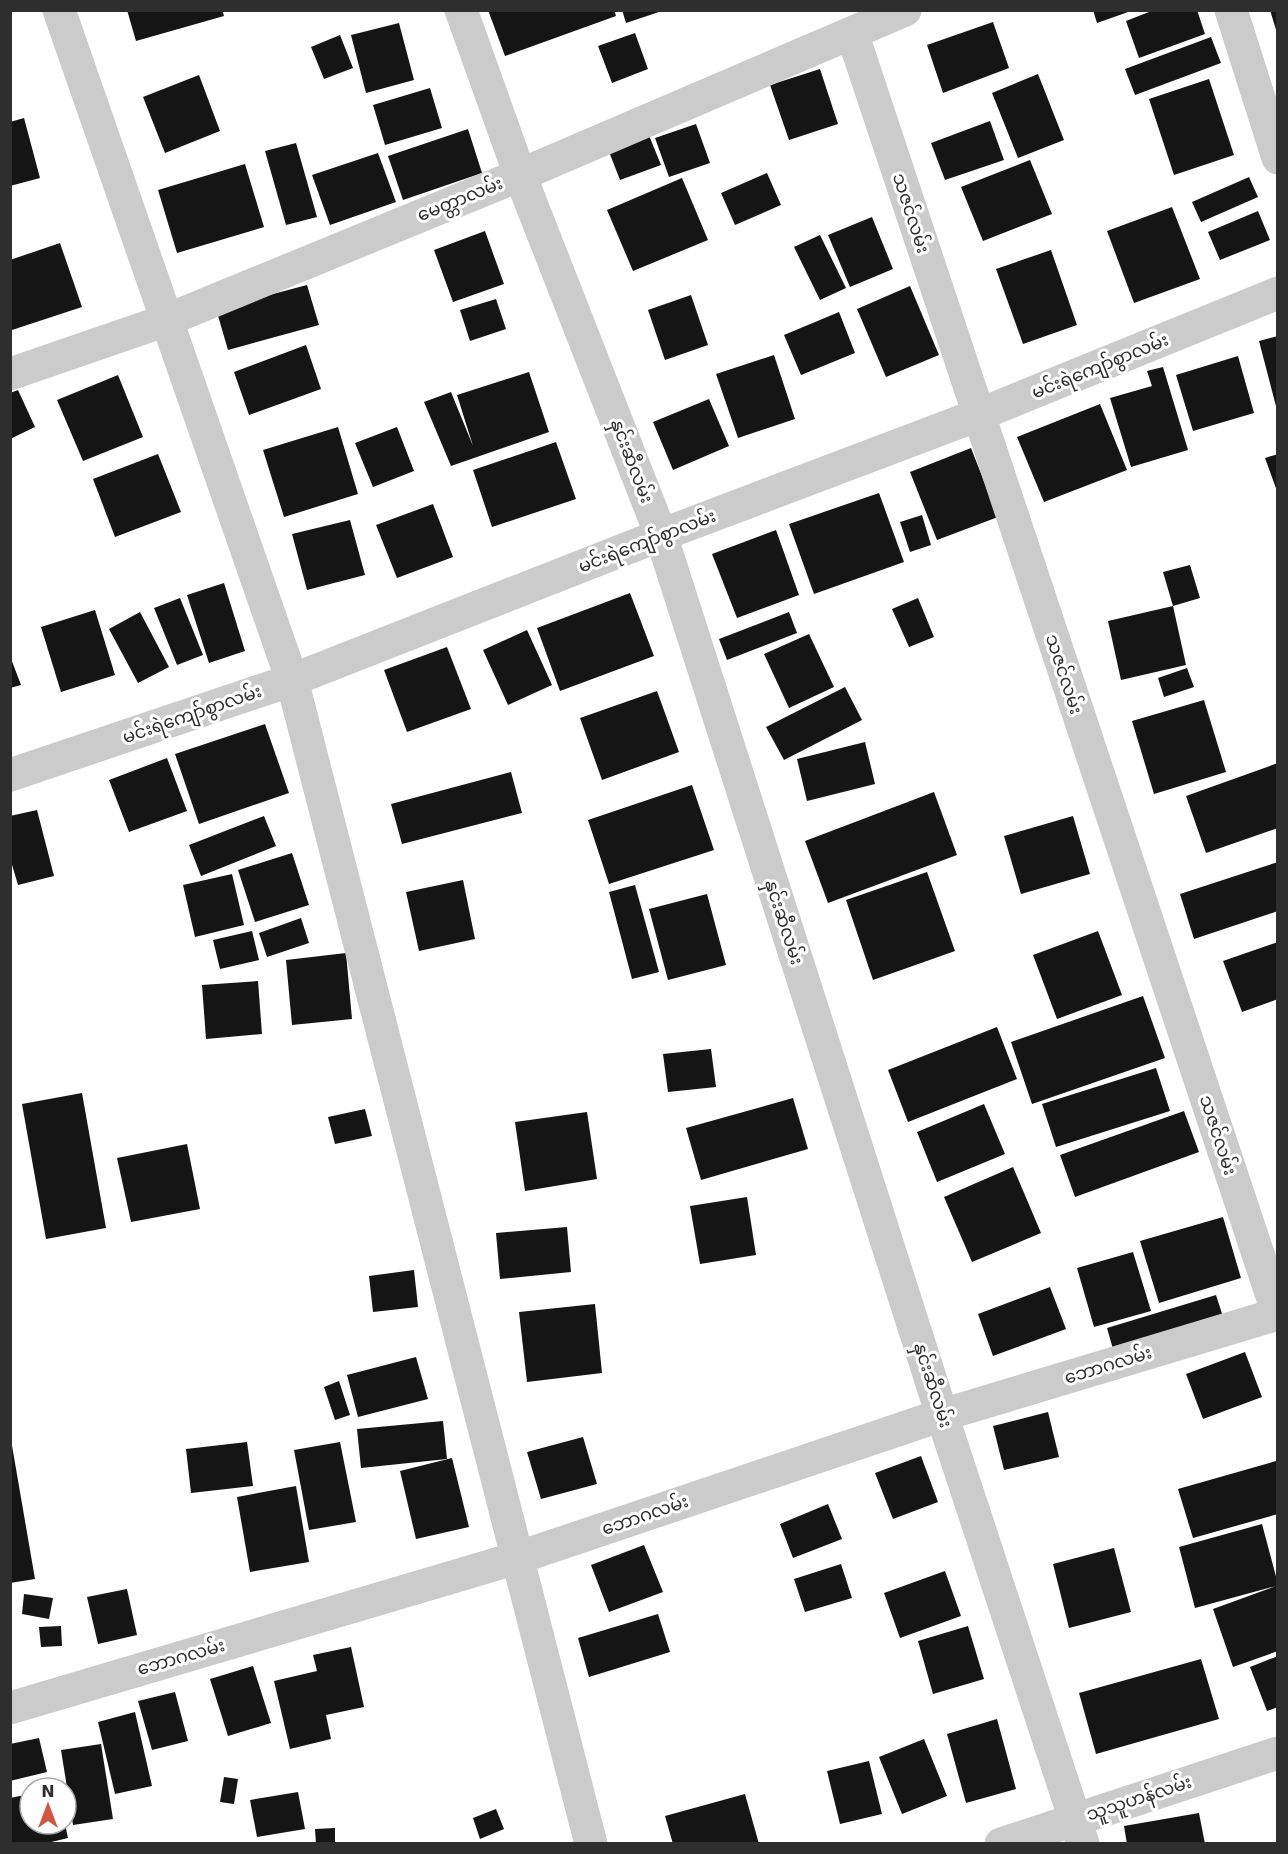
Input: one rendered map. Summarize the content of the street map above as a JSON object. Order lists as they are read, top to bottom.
{
  "streets": {
    "street": [
      "မေတ္တာလမ်း",
      "သဇင်လမ်း",
      "မင်းရဲကျော်စွာလမ်း",
      "နှင်းဆီလမ်း",
      "ဘောဂလမ်း",
      "သူသူဟန်လမ်း"
    ]
  },
  "crossings": [
    ["မေတ္တာလမ်း", "သဇင်လမ်း"],
    ["မေတ္တာလမ်း", "နှင်းဆီလမ်း"],
    ["သဇင်လမ်း", "မင်းရဲကျော်စွာလမ်း"],
    ["သဇင်လမ်း", "ဘောဂလမ်း"],
    ["မင်းရဲကျော်စွာလမ်း", "နှင်းဆီလမ်း"],
    ["နှင်းဆီလမ်း", "ဘောဂလမ်း"],
    ["နှင်းဆီလမ်း", "သူသူဟန်လမ်း"]
  ],
  "north": "top"
}
